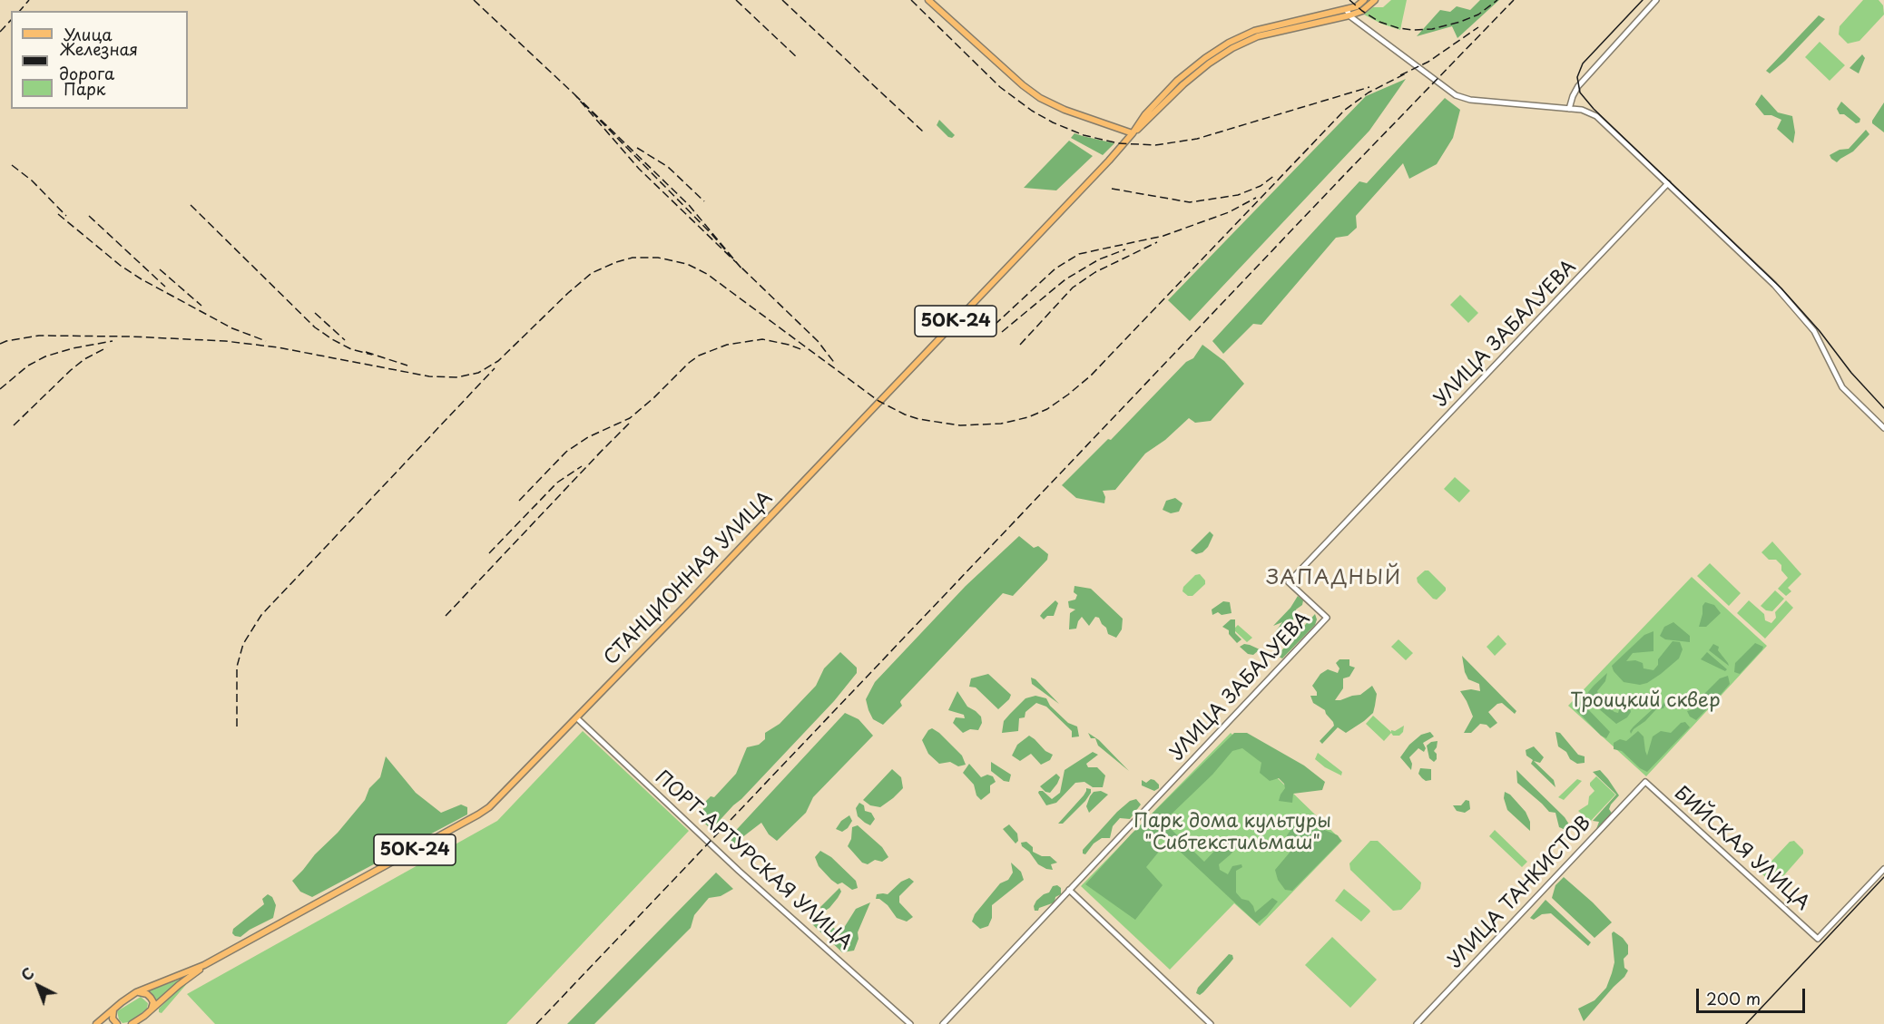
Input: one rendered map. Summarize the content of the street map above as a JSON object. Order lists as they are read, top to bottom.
{
  "streets": {
    "main road": ["50К-24", "СТАНЦИОННАЯ УЛИЦА"],
    "street": [
      "УЛИЦА ЗАБАЛУЕВА",
      "БИЙСКАЯ УЛИЦА",
      "ПОРТ-АРТУРСКАЯ УЛИЦА",
      "УЛИЦА ТАНКИСТОВ"
    ]
  },
  "crossings": [
    ["СТАНЦИОННАЯ УЛИЦА", "ПОРТ-АРТУРСКАЯ УЛИЦА"],
    ["БИЙСКАЯ УЛИЦА", "УЛИЦА ТАНКИСТОВ"]
  ],
  "districts": ["ЗАПАДНЫЙ"],
  "parks": ["Троицкий сквер", "Парк дома культуры \"Сибтекстильмаш\""],
  "legend": ["Улица", "Железная дорога", "Парк"],
  "scale_bar": "200 m",
  "north": "top left"
}
